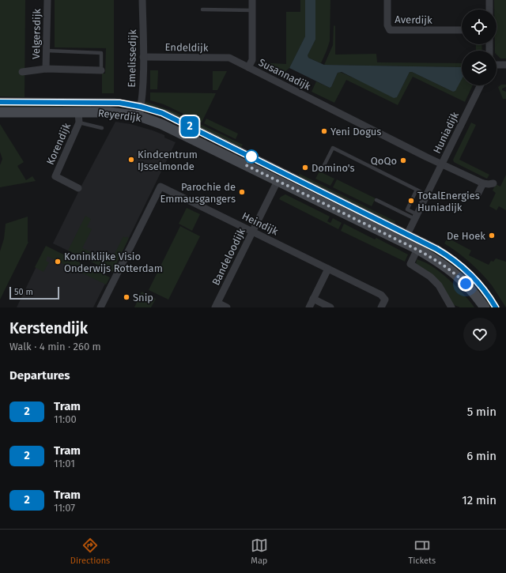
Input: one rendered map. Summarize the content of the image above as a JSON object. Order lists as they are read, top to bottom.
{
  "streets": {
    "street": [
      "Averdijk",
      "Velgersdijk",
      "Endeldijk",
      "Emelissedijk",
      "Susannadijk",
      "Reyerdijk",
      "Huniadijk",
      "Korendijk",
      "Heindijk",
      "Bandeloodijk"
    ]
  },
  "crossings": [
    ["Endeldijk", "Emelissedijk"],
    ["Endeldijk", "Susannadijk"],
    ["Emelissedijk", "Reyerdijk"],
    ["Susannadijk", "Huniadijk"],
    ["Reyerdijk", "Huniadijk"],
    ["Reyerdijk", "Korendijk"],
    ["Reyerdijk", "Bandeloodijk"],
    ["Heindijk", "Bandeloodijk"]
  ],
  "places": [
    "Yeni Dogus",
    "Kindcentrum IJsselmonde",
    "QoQo",
    "Domino's",
    "Parochie de Emmausgangers",
    "TotalEnergies Huniadijk",
    "De Hoek",
    "Koninklijke Visio Onderwijs Rotterdam",
    "Snip"
  ],
  "lines": ["tram line 2"],
  "scale_bar": "50 m",
  "page": {
    "on_map": "2",
    "scale": "50 m",
    "heading": [
      ["Kerstendijk", "Walk · 4 min · 260 m"],
      "Departures"
    ],
    "list": [
      {
        "mark": "2",
        "name": "Tram",
        "note": "11:00",
        "value": "5 min"
      },
      {
        "mark": "2",
        "name": "Tram",
        "note": "11:01",
        "value": "6 min"
      },
      {
        "mark": "2",
        "name": "Tram",
        "note": "11:07",
        "value": "12 min"
      }
    ],
    "tabs": ["Directions", "Map", "Tickets"]
  }
}
